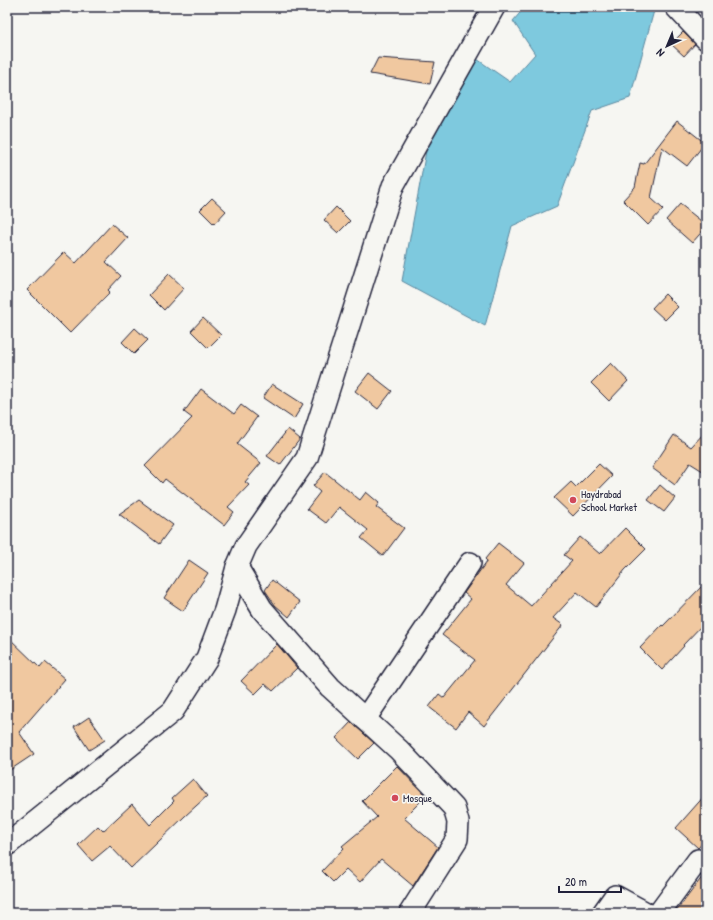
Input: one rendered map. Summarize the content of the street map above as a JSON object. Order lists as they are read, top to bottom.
{
  "places": ["Haydrabad School Market", "Mosque"],
  "scale_bar": "20 m",
  "north": "bottom left"
}
